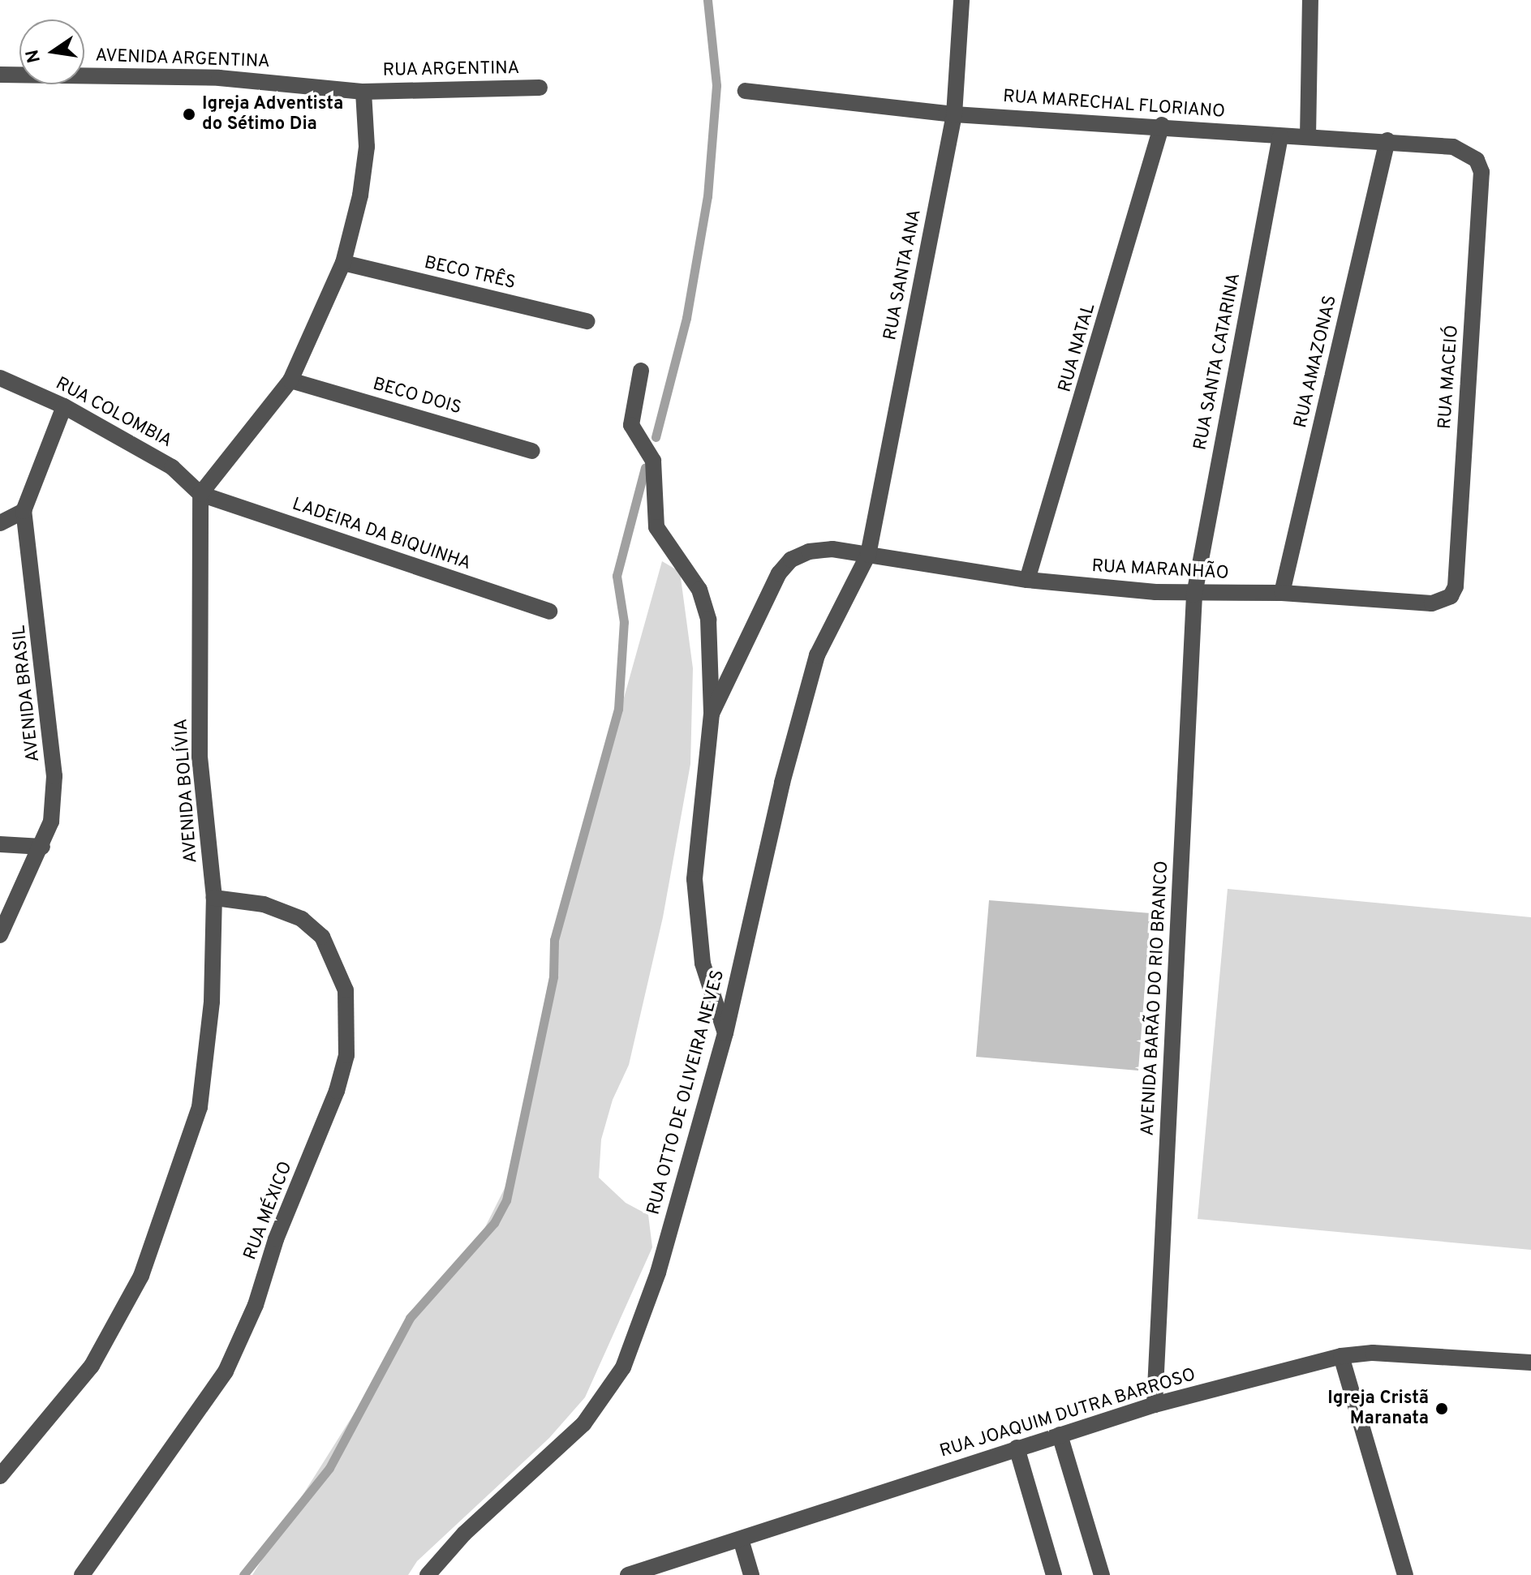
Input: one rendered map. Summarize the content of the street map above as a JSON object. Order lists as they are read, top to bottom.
{
  "streets": {
    "street": [
      "AVENIDA ARGENTINA",
      "RUA ARGENTINA",
      "RUA MARECHAL FLORIANO",
      "BECO TRÊS",
      "RUA SANTA ANA",
      "RUA NATAL",
      "RUA SANTA CATARINA",
      "RUA AMAZONAS",
      "RUA MACEIÓ",
      "BECO DOIS",
      "RUA COLOMBIA",
      "LADEIRA DA BIQUINHA",
      "RUA MARANHÃO",
      "AVENIDA BRASIL",
      "AVENIDA BOLÍVIA",
      "AVENIDA BARÃO DO RIO BRANCO",
      "RUA OTTO DE OLIVEIRA NEVES",
      "RUA MÉXICO",
      "RUA JOAQUIM DUTRA BARROSO"
    ]
  },
  "crossings": [
    ["AVENIDA ARGENTINA", "RUA ARGENTINA"],
    ["RUA MARECHAL FLORIANO", "RUA SANTA ANA"],
    ["RUA MARECHAL FLORIANO", "RUA NATAL"],
    ["RUA MARECHAL FLORIANO", "RUA SANTA CATARINA"],
    ["RUA MARECHAL FLORIANO", "RUA AMAZONAS"],
    ["RUA MARECHAL FLORIANO", "RUA MACEIÓ"],
    ["RUA SANTA ANA", "RUA MARANHÃO"],
    ["RUA SANTA ANA", "RUA OTTO DE OLIVEIRA NEVES"],
    ["RUA NATAL", "RUA MARANHÃO"],
    ["RUA SANTA CATARINA", "RUA MARANHÃO"],
    ["RUA SANTA CATARINA", "AVENIDA BARÃO DO RIO BRANCO"],
    ["RUA AMAZONAS", "RUA MARANHÃO"],
    ["RUA MACEIÓ", "RUA MARANHÃO"],
    ["RUA COLOMBIA", "LADEIRA DA BIQUINHA"],
    ["RUA COLOMBIA", "AVENIDA BRASIL"],
    ["RUA COLOMBIA", "AVENIDA BOLÍVIA"],
    ["LADEIRA DA BIQUINHA", "AVENIDA BOLÍVIA"],
    ["RUA MARANHÃO", "AVENIDA BARÃO DO RIO BRANCO"],
    ["RUA MARANHÃO", "RUA OTTO DE OLIVEIRA NEVES"],
    ["AVENIDA BOLÍVIA", "RUA MÉXICO"],
    ["AVENIDA BARÃO DO RIO BRANCO", "RUA JOAQUIM DUTRA BARROSO"]
  ],
  "places": ["Igreja Adventista do Sétimo Dia", "Igreja Cristã Maranata"],
  "north": "left"
}
